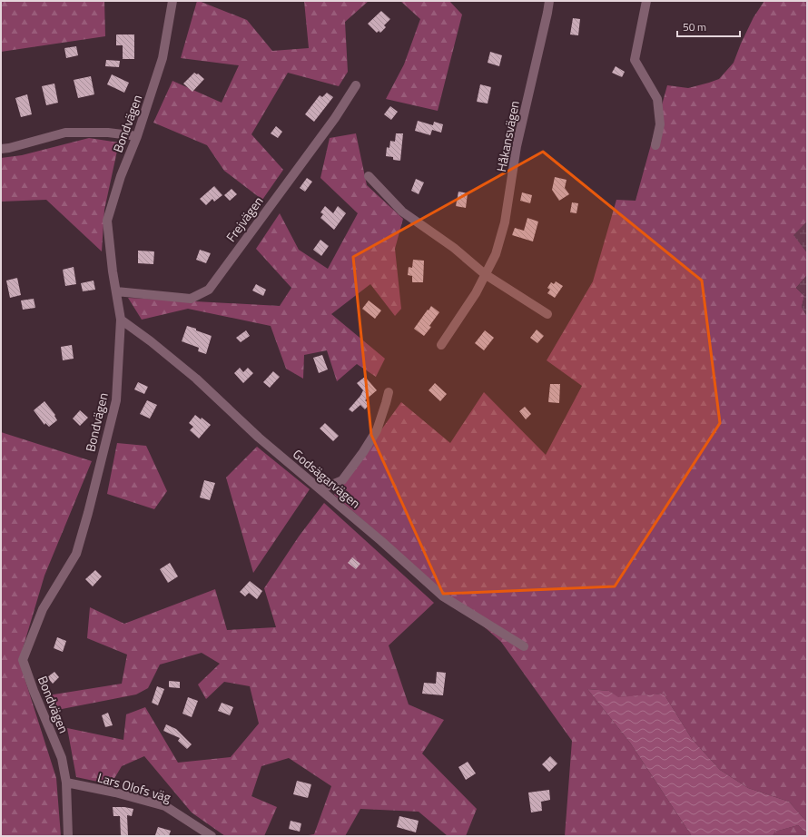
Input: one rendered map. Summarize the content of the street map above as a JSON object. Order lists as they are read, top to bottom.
{
  "streets": {
    "street": [
      "Bondvägen",
      "Håkansvägen",
      "Frejvägen",
      "Godsägarvägen",
      "Lars Olofs väg"
    ]
  },
  "crossings": [
    ["Bondvägen", "Frejvägen"],
    ["Bondvägen", "Godsägarvägen"],
    ["Bondvägen", "Lars Olofs väg"]
  ],
  "scale_bar": "50 m"
}
